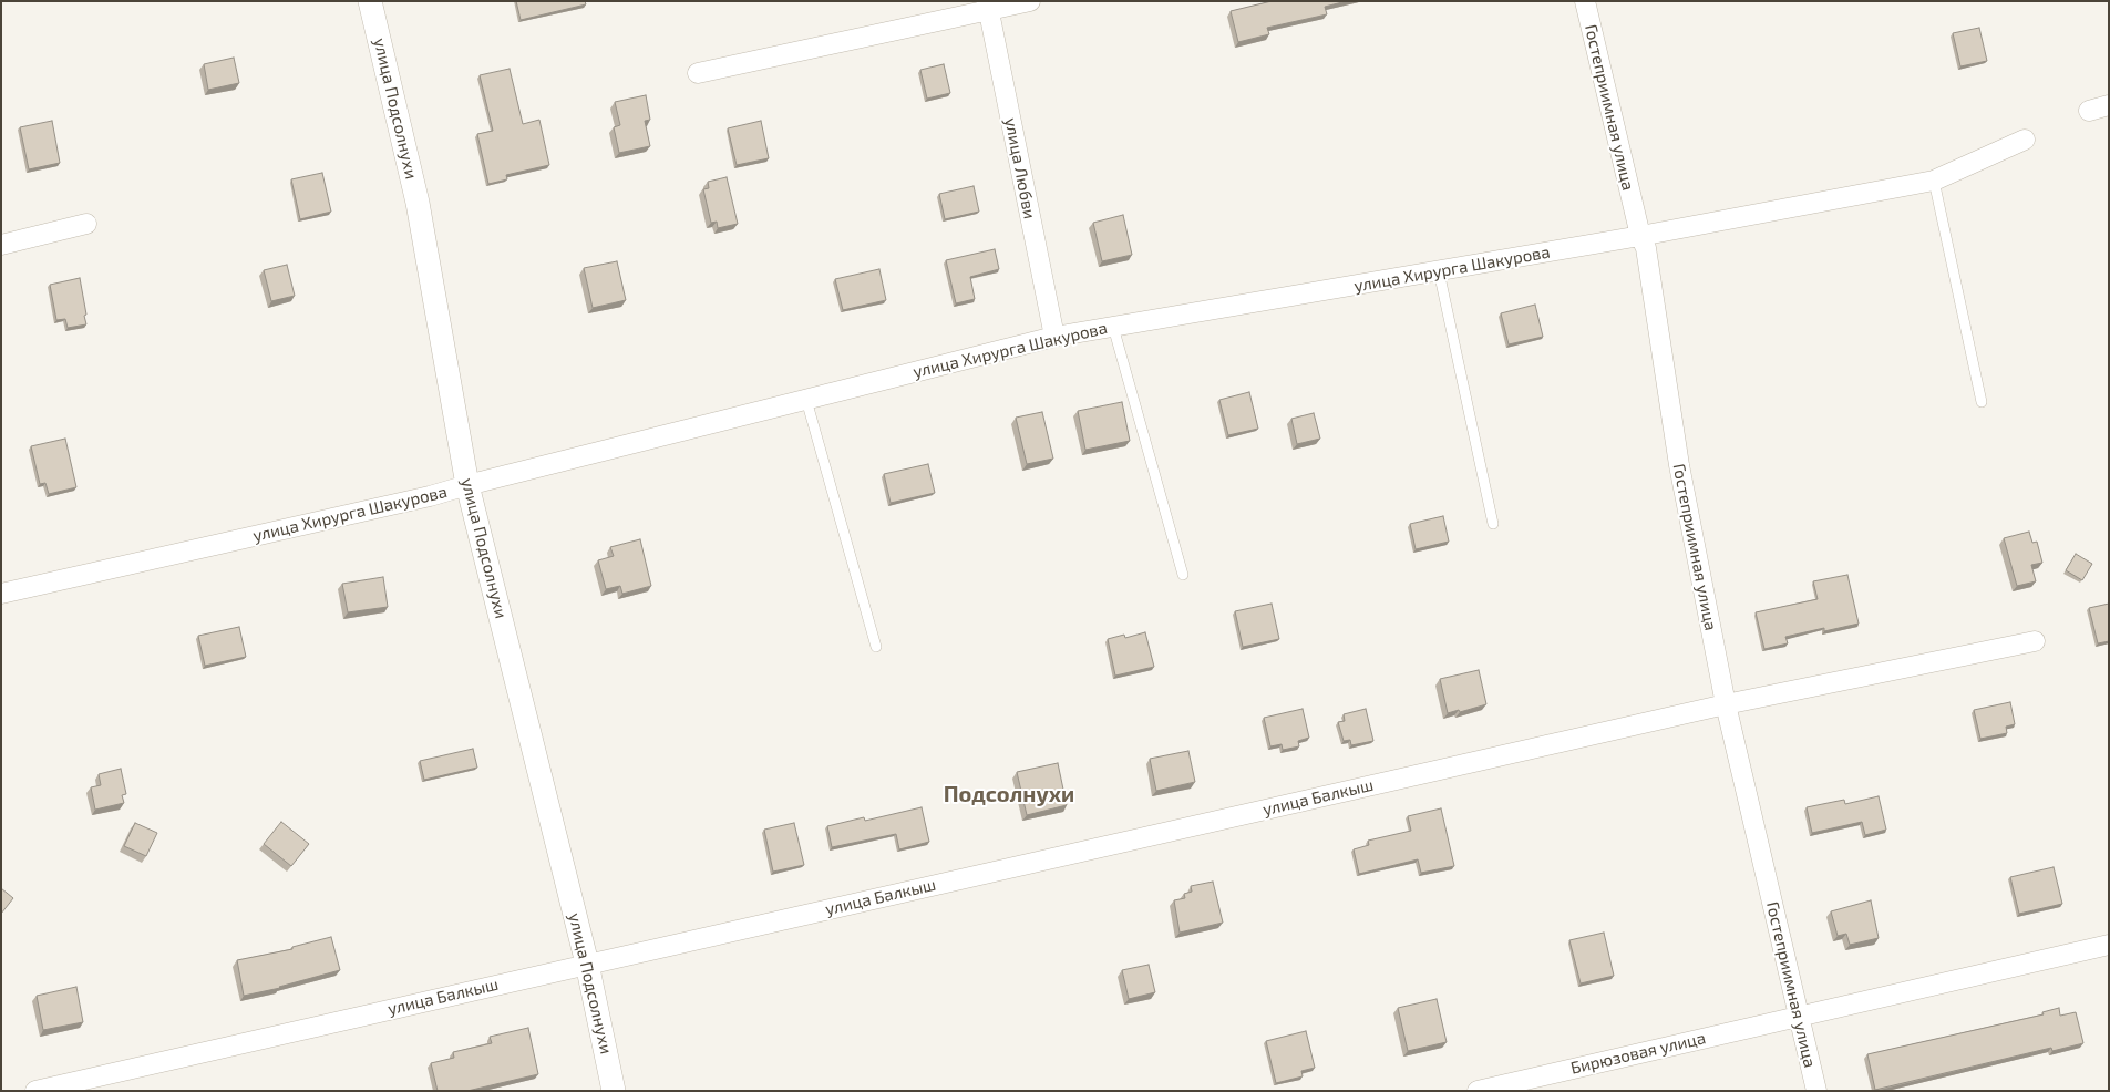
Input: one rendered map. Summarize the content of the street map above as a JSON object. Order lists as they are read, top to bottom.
{
  "streets": {
    "street": [
      "Гостеприимная улица",
      "улица Подсолнухи",
      "улица Любви",
      "улица Хирурга Шакурова",
      "улица Балкыш",
      "Бирюзовая улица"
    ]
  },
  "crossings": [
    ["Гостеприимная улица", "улица Хирурга Шакурова"],
    ["Гостеприимная улица", "улица Балкыш"],
    ["Гостеприимная улица", "Бирюзовая улица"],
    ["улица Подсолнухи", "улица Хирурга Шакурова"],
    ["улица Подсолнухи", "улица Балкыш"],
    ["улица Любви", "улица Хирурга Шакурова"]
  ],
  "districts": ["Подсолнухи"]
}
